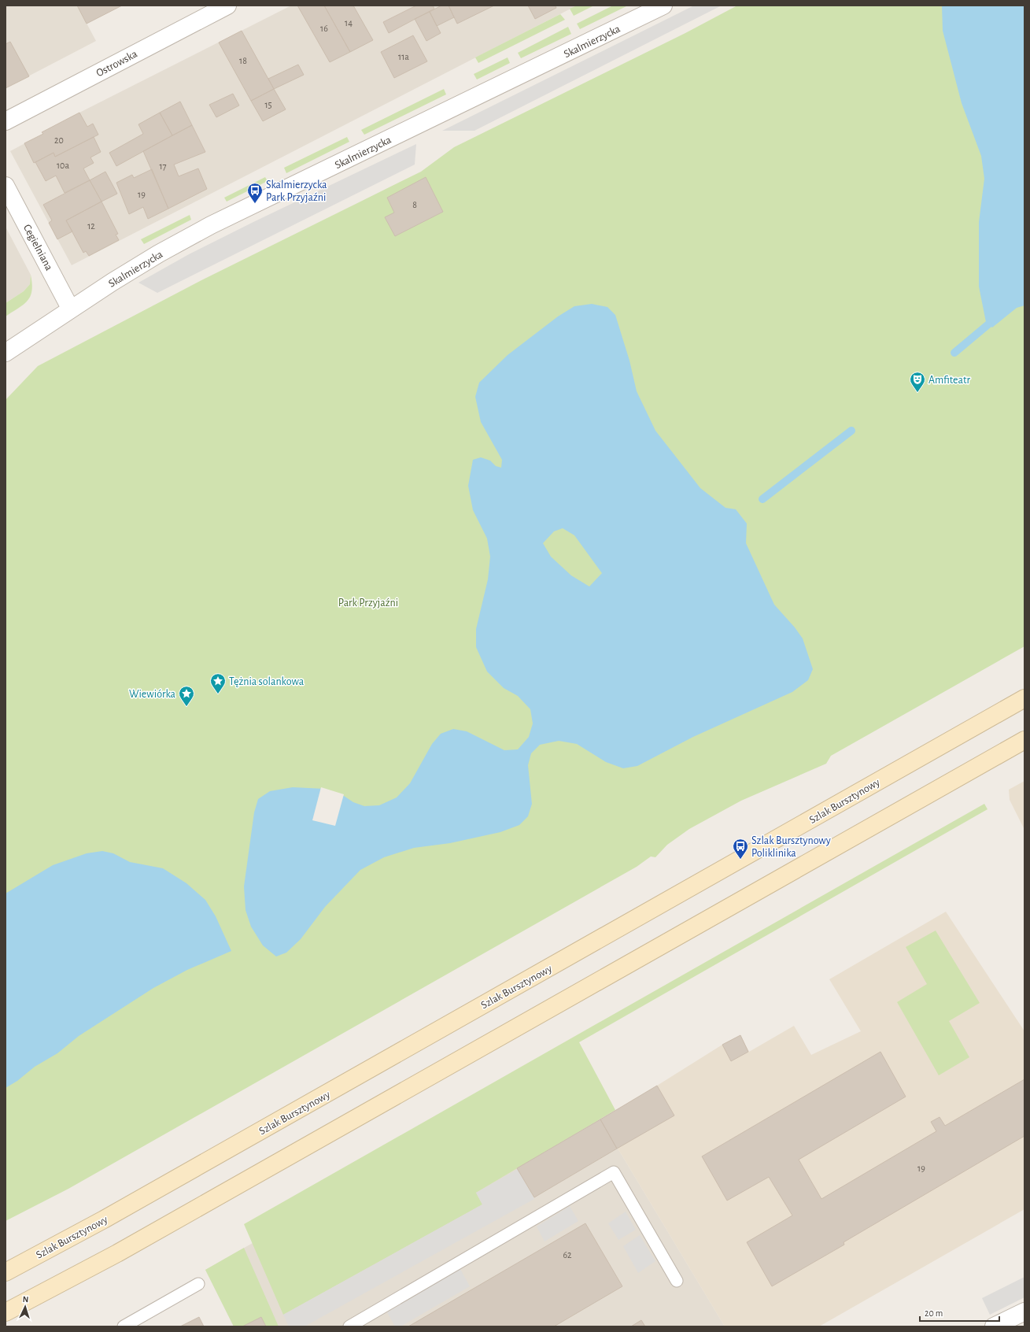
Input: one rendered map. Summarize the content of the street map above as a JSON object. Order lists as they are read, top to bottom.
{
  "streets": {
    "main road": ["Szlak Bursztynowy"],
    "street": ["Skalmierzycka", "Ostrowska", "Cegielniana"]
  },
  "crossings": [
    ["Skalmierzycka", "Cegielniana"]
  ],
  "parks": ["Park Przyjaźni"],
  "places": {
    "bus stop": ["Skalmierzycka Park Przyjaźni", "Szlak Bursztynowy Poliklinika"],
    "theatre": ["Amfiteatr"],
    "place": ["Tężnia solankowa", "Wiewiórka"]
  },
  "house_numbers": [
    "14",
    "16",
    "11a",
    "18",
    "15",
    "20",
    "10a",
    "17",
    "19",
    "8",
    "12",
    "19",
    "62"
  ],
  "scale_bar": "20 m",
  "north": "top"
}
